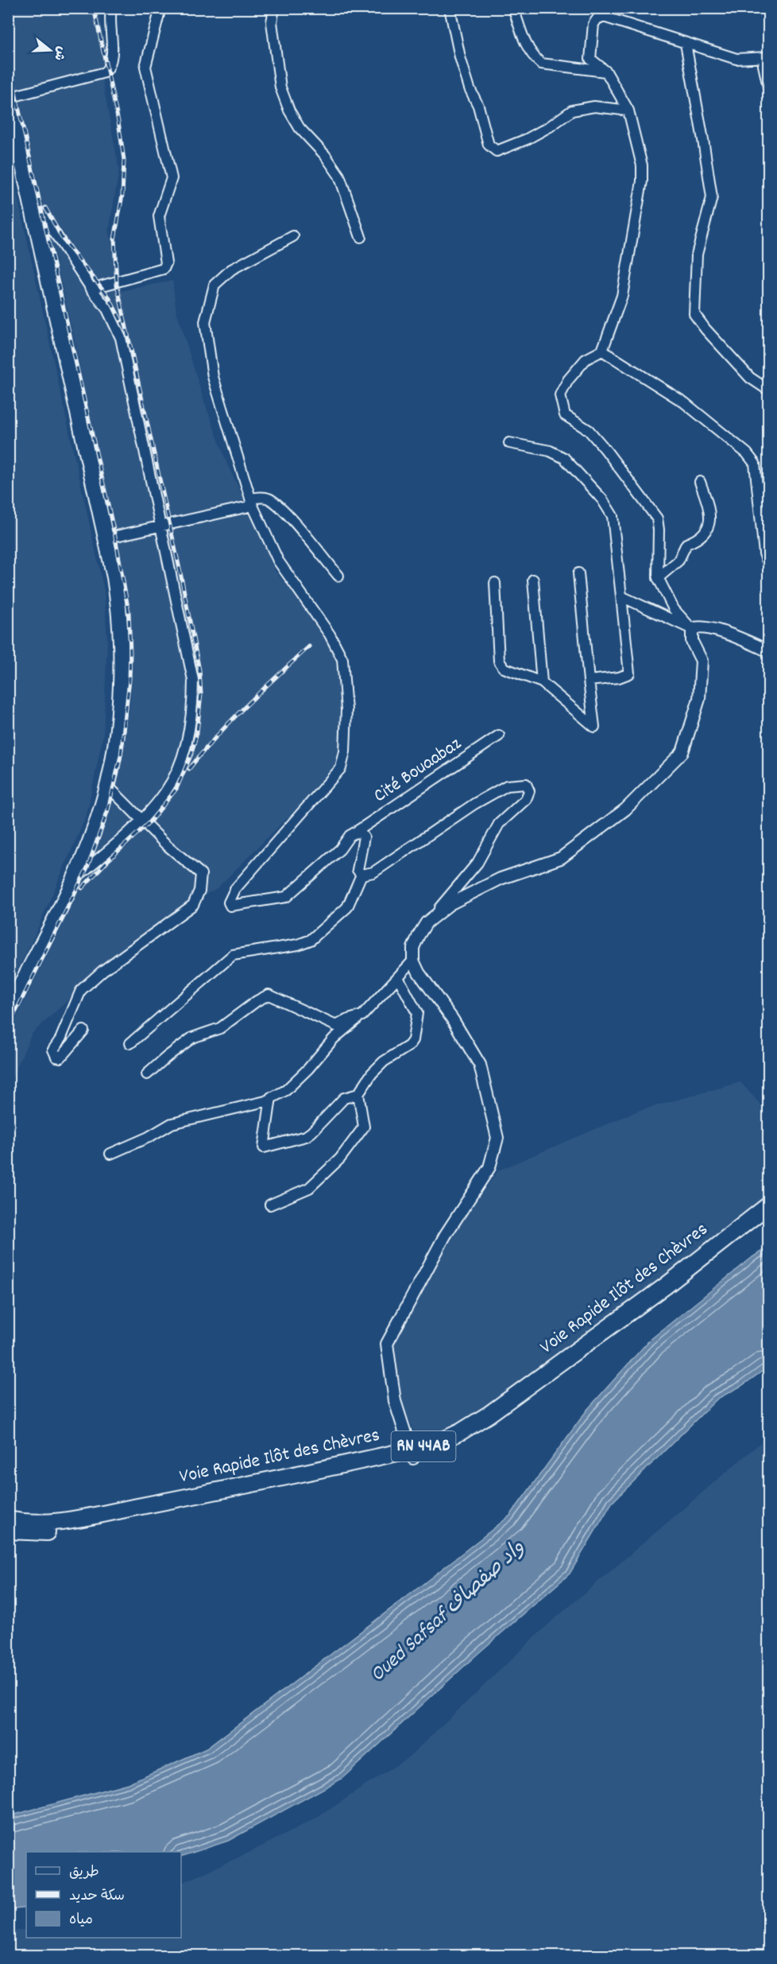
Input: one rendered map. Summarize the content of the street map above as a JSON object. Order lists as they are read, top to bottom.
{
  "streets": {
    "highway": ["Voie Rapide Ilôt des Chèvres", "RN 44AB"],
    "street": ["Cité Bouaabaz"]
  },
  "water": ["Oued Safsaf واد صفصاف"],
  "legend": ["طريق", "سكة حديد", "مياه"],
  "north": "right"
}
